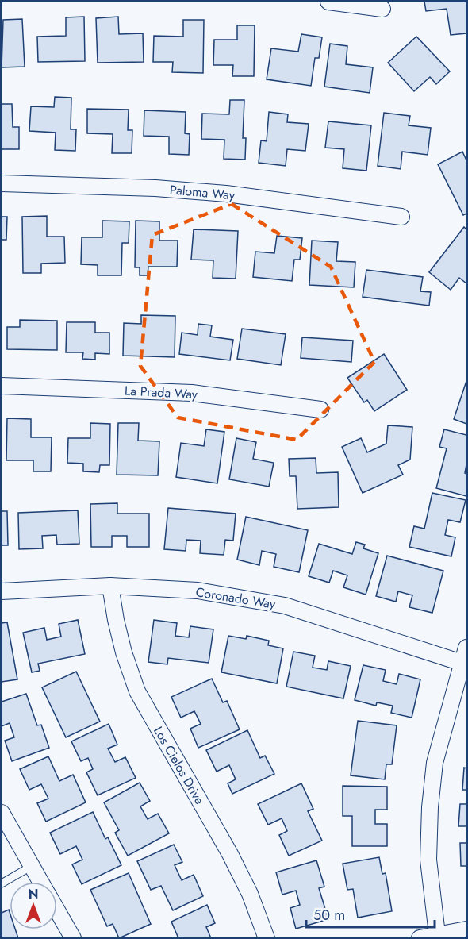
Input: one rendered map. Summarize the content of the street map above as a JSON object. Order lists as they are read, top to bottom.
{
  "streets": {
    "street": [
      "Paloma Way",
      "La Prada Way",
      "Coronado Way",
      "Los Cielos Drive"
    ]
  },
  "crossings": [
    ["Coronado Way", "Los Cielos Drive"]
  ],
  "scale_bar": "50 m",
  "north": "top"
}
